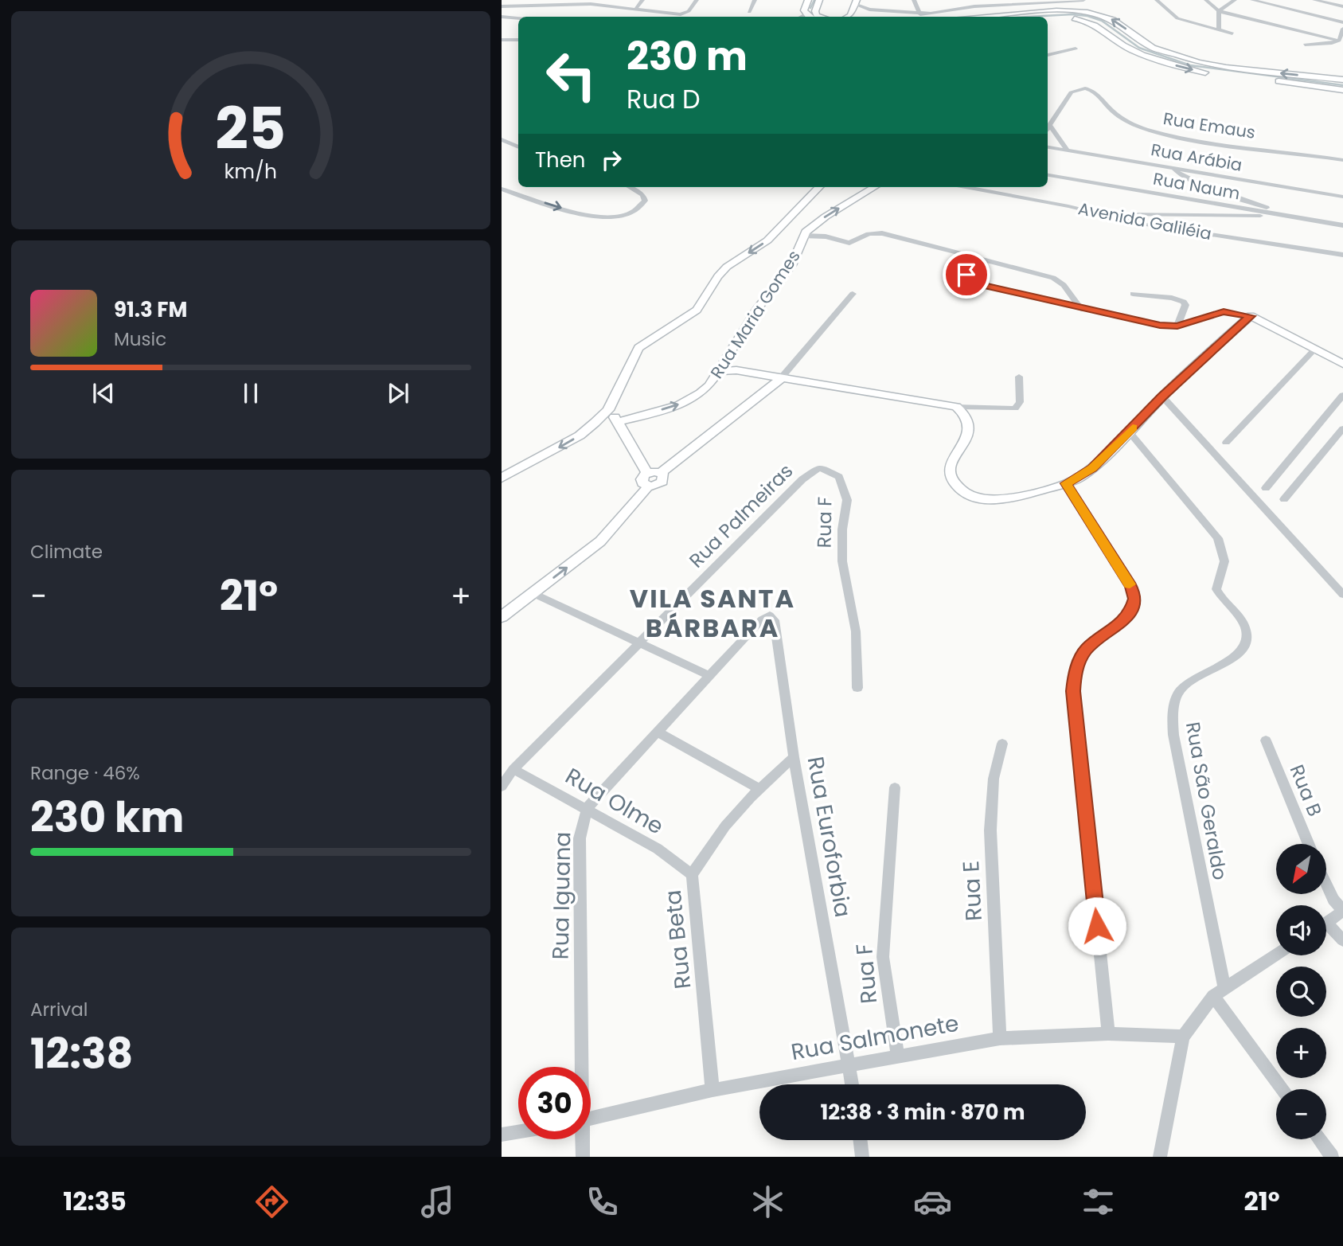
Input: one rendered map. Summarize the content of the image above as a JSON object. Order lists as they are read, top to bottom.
{
  "streets": {
    "street": [
      "Rua Emaus",
      "Rua Arábia",
      "Rua Naum",
      "Avenida Galiléia",
      "Rua Maria Gomes",
      "Rua Palmeiras",
      "Rua F",
      "Rua B",
      "Rua Olme",
      "Rua São Geraldo",
      "Rua Euroforbia",
      "Rua E",
      "Rua Iguana",
      "Rua Beta",
      "Rua Salmonete"
    ]
  },
  "crossings": [
    ["Rua Palmeiras", "Rua F"],
    ["Rua Palmeiras", "Rua Olme"],
    ["Rua F", "Rua Salmonete"],
    ["Rua Olme", "Rua Iguana"],
    ["Rua Olme", "Rua Beta"],
    ["Rua Euroforbia", "Rua Iguana"],
    ["Rua Euroforbia", "Rua Beta"],
    ["Rua Euroforbia", "Rua Salmonete"],
    ["Rua E", "Rua Salmonete"],
    ["Rua Beta", "Rua Salmonete"]
  ],
  "districts": ["VILA SANTA BÁRBARA"],
  "north": "bottom left",
  "page": {
    "turn": ["230 m", "Rua D"],
    "then": "Then",
    "song": ["91.3 FM", "Music"],
    "tile": [
      "Climate",
      ["Range · 46%", "230 km"],
      ["Arrival", "12:38"]
    ],
    "heat": ["−", "21°", "+"],
    "map_buttons": ["+", "−"],
    "limit": "30",
    "trip": "12:38 · 3 min · 870 m",
    "tabs": ["12:35", "21°"],
    "gauge": ["25", "km/h"]
  }
}
